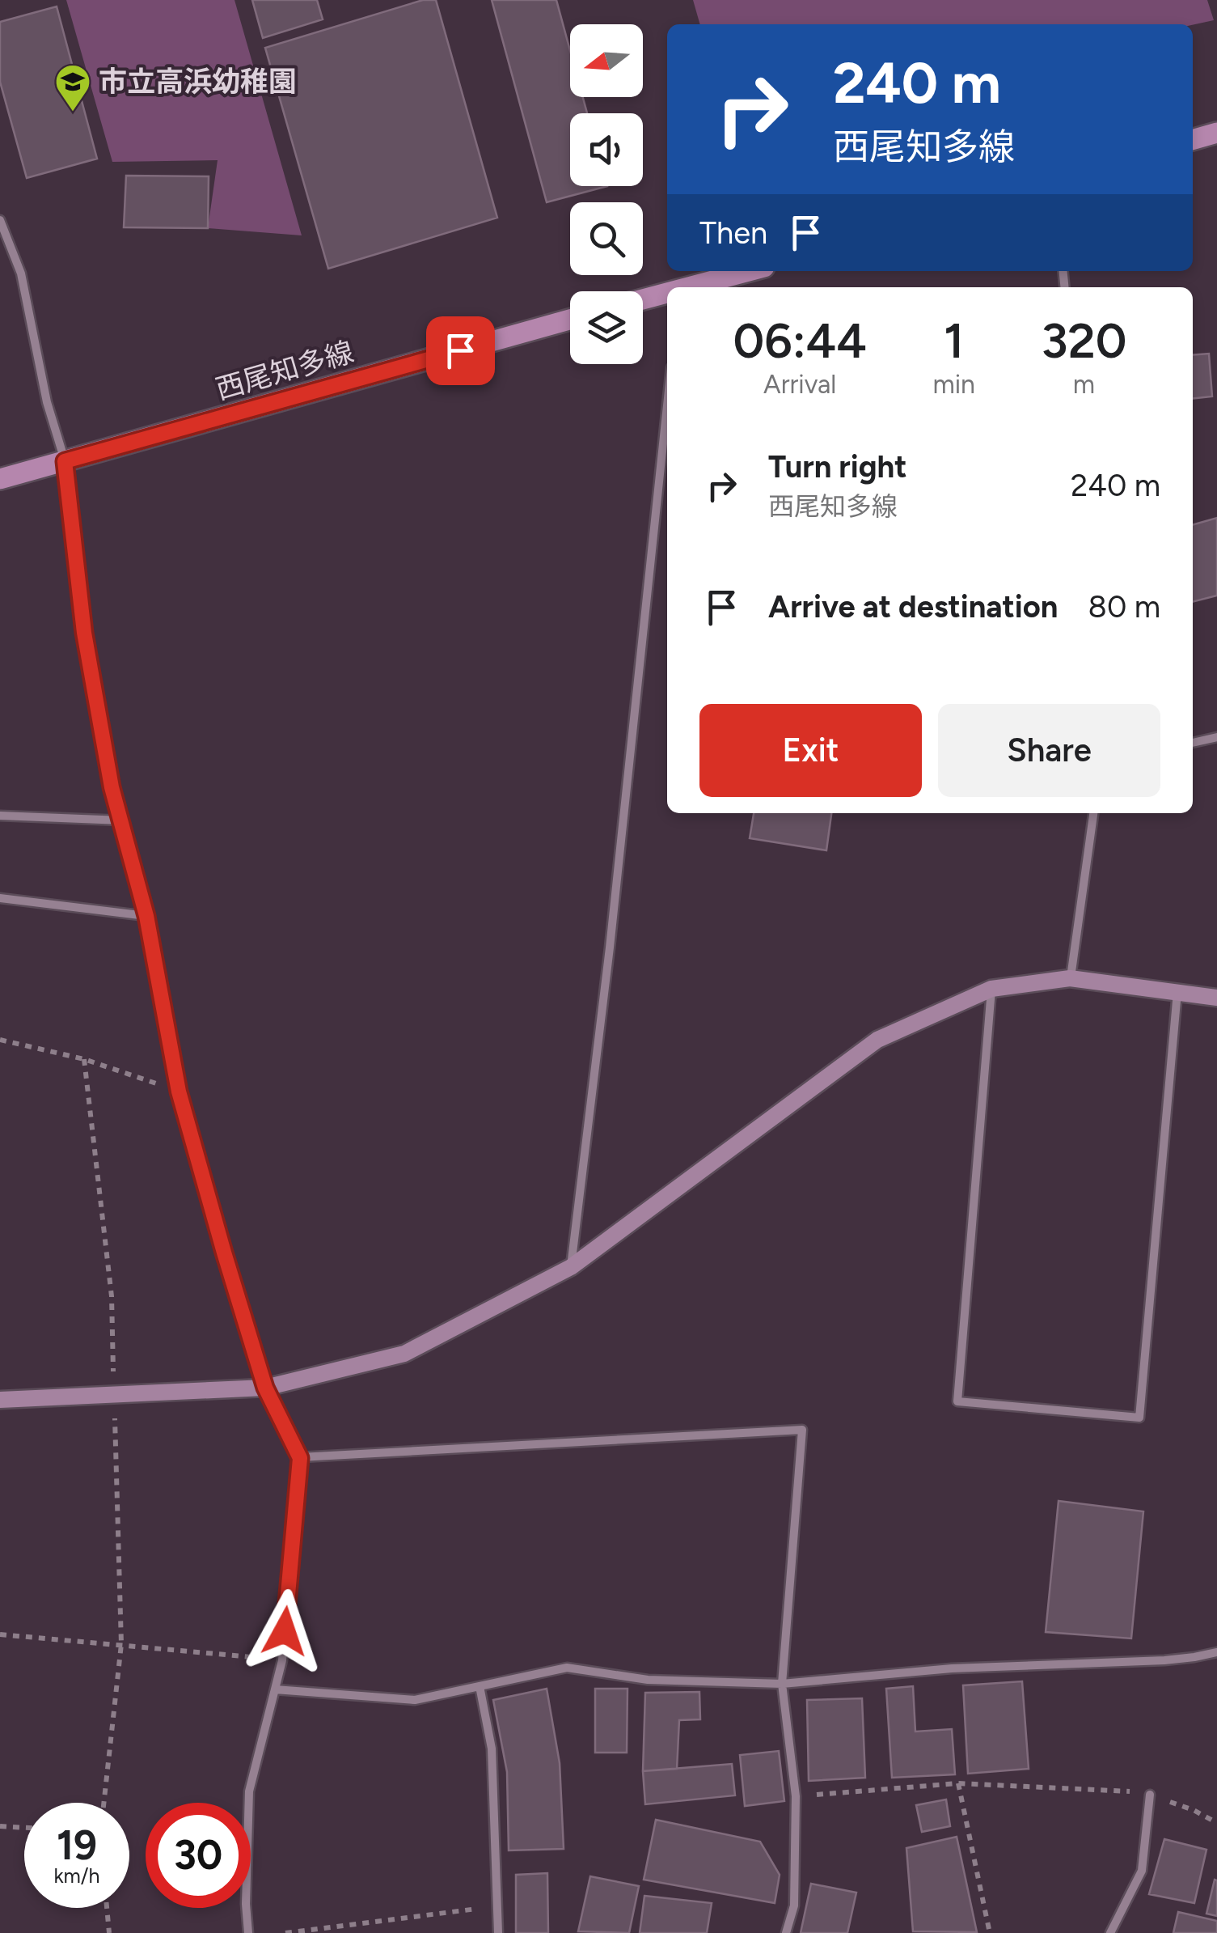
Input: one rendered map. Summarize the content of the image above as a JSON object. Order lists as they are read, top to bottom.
{
  "streets": {
    "main road": ["西尾知多線"]
  },
  "places": {
    "school or university": ["市立高浜幼稚園"]
  },
  "north": "left",
  "page": {
    "turn": ["240 m", "西尾知多線"],
    "then": "Then",
    "eta": [
      "06:44",
      "Arrival",
      "1",
      "min",
      "320",
      "m"
    ],
    "list": [
      {
        "name": "Turn right",
        "note": "西尾知多線",
        "value": "240 m"
      },
      {
        "name": "Arrive at destination",
        "value": "80 m"
      }
    ],
    "buttons": ["Exit", "Share"],
    "speed": "19 km/h",
    "limit": "30"
  }
}
